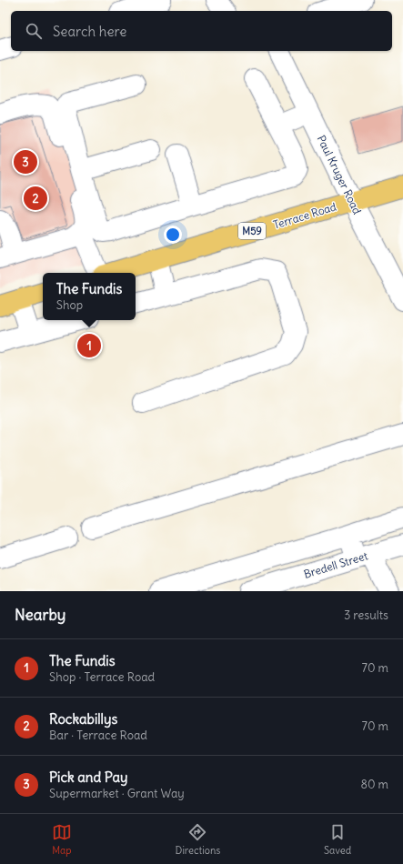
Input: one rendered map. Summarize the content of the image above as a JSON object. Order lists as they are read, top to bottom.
{
  "streets": {
    "main road": ["Terrace Road", "M59"],
    "street": ["Paul Kruger Road", "Bredell Street"]
  },
  "crossings": [
    ["Paul Kruger Road", "Terrace Road"]
  ],
  "page": {
    "search": "Search here",
    "pins": ["3", "2", "1"],
    "popup": ["The Fundis", "Shop"],
    "heading": ["Nearby", "3 results"],
    "list": [
      {
        "mark": "1",
        "name": "The Fundis",
        "note": "Shop · Terrace Road",
        "value": "70 m"
      },
      {
        "mark": "2",
        "name": "Rockabillys",
        "note": "Bar · Terrace Road",
        "value": "70 m"
      },
      {
        "mark": "3",
        "name": "Pick and Pay",
        "note": "Supermarket · Grant Way",
        "value": "80 m"
      }
    ],
    "nav": ["Map", "Directions", "Saved"]
  }
}
